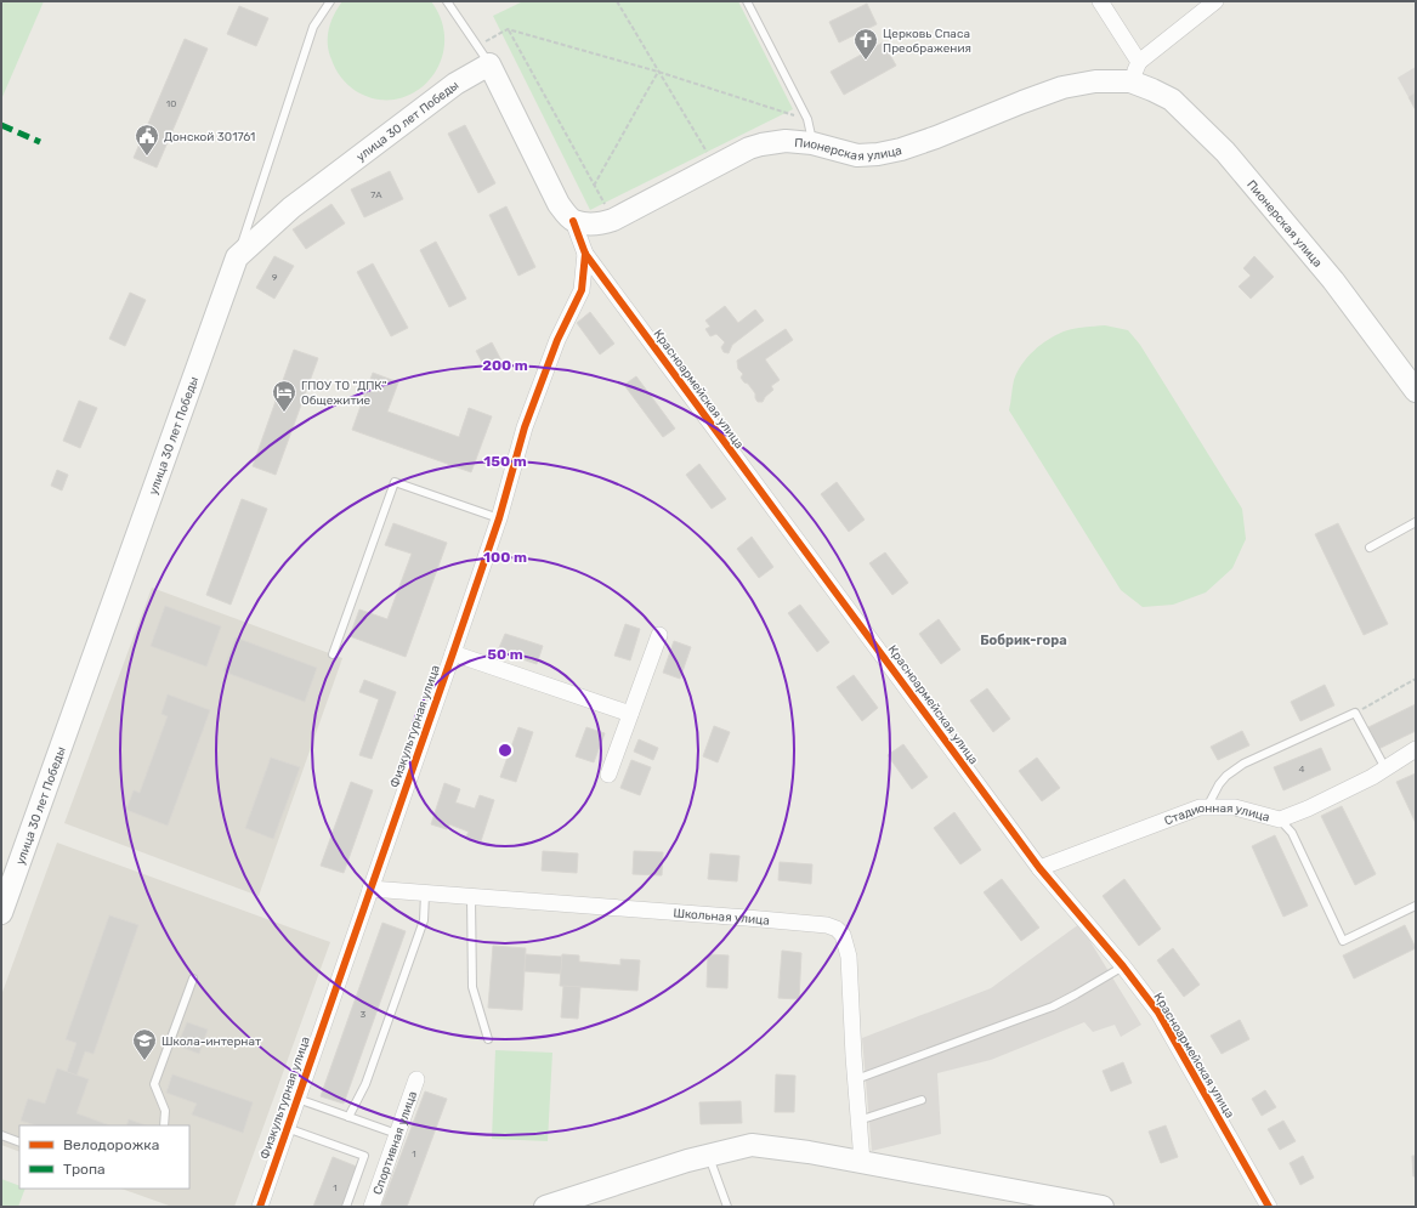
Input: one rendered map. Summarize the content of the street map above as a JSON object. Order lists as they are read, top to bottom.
{
  "streets": {
    "main road": ["улица 30 лет Победы", "Пионерская улица", "Красноармейская улица"],
    "street": [
      "Физкультурная улица",
      "Стадионная улица",
      "Школьная улица",
      "Спортивная улица"
    ]
  },
  "crossings": [
    ["улица 30 лет Победы", "Красноармейская улица"],
    ["Пионерская улица", "Красноармейская улица"],
    ["Красноармейская улица", "Физкультурная улица"],
    ["Красноармейская улица", "Стадионная улица"],
    ["Физкультурная улица", "Школьная улица"]
  ],
  "districts": ["Бобрик-гора"],
  "places": {
    "church": ["Церковь Спаса Преображения"],
    "public building": ["Донской 301761"],
    "hotel": ["ГПОУ ТО \"ДПК\" Общежитие"],
    "school or university": ["Школа-интернат"]
  },
  "house_numbers": [
    "10",
    "7А",
    "9",
    "4",
    "3",
    "1",
    "1"
  ],
  "legend": ["Велодорожка", "Тропа"],
  "rings": [
    "200 m",
    "150 m",
    "100 m",
    "50 m"
  ]
}
